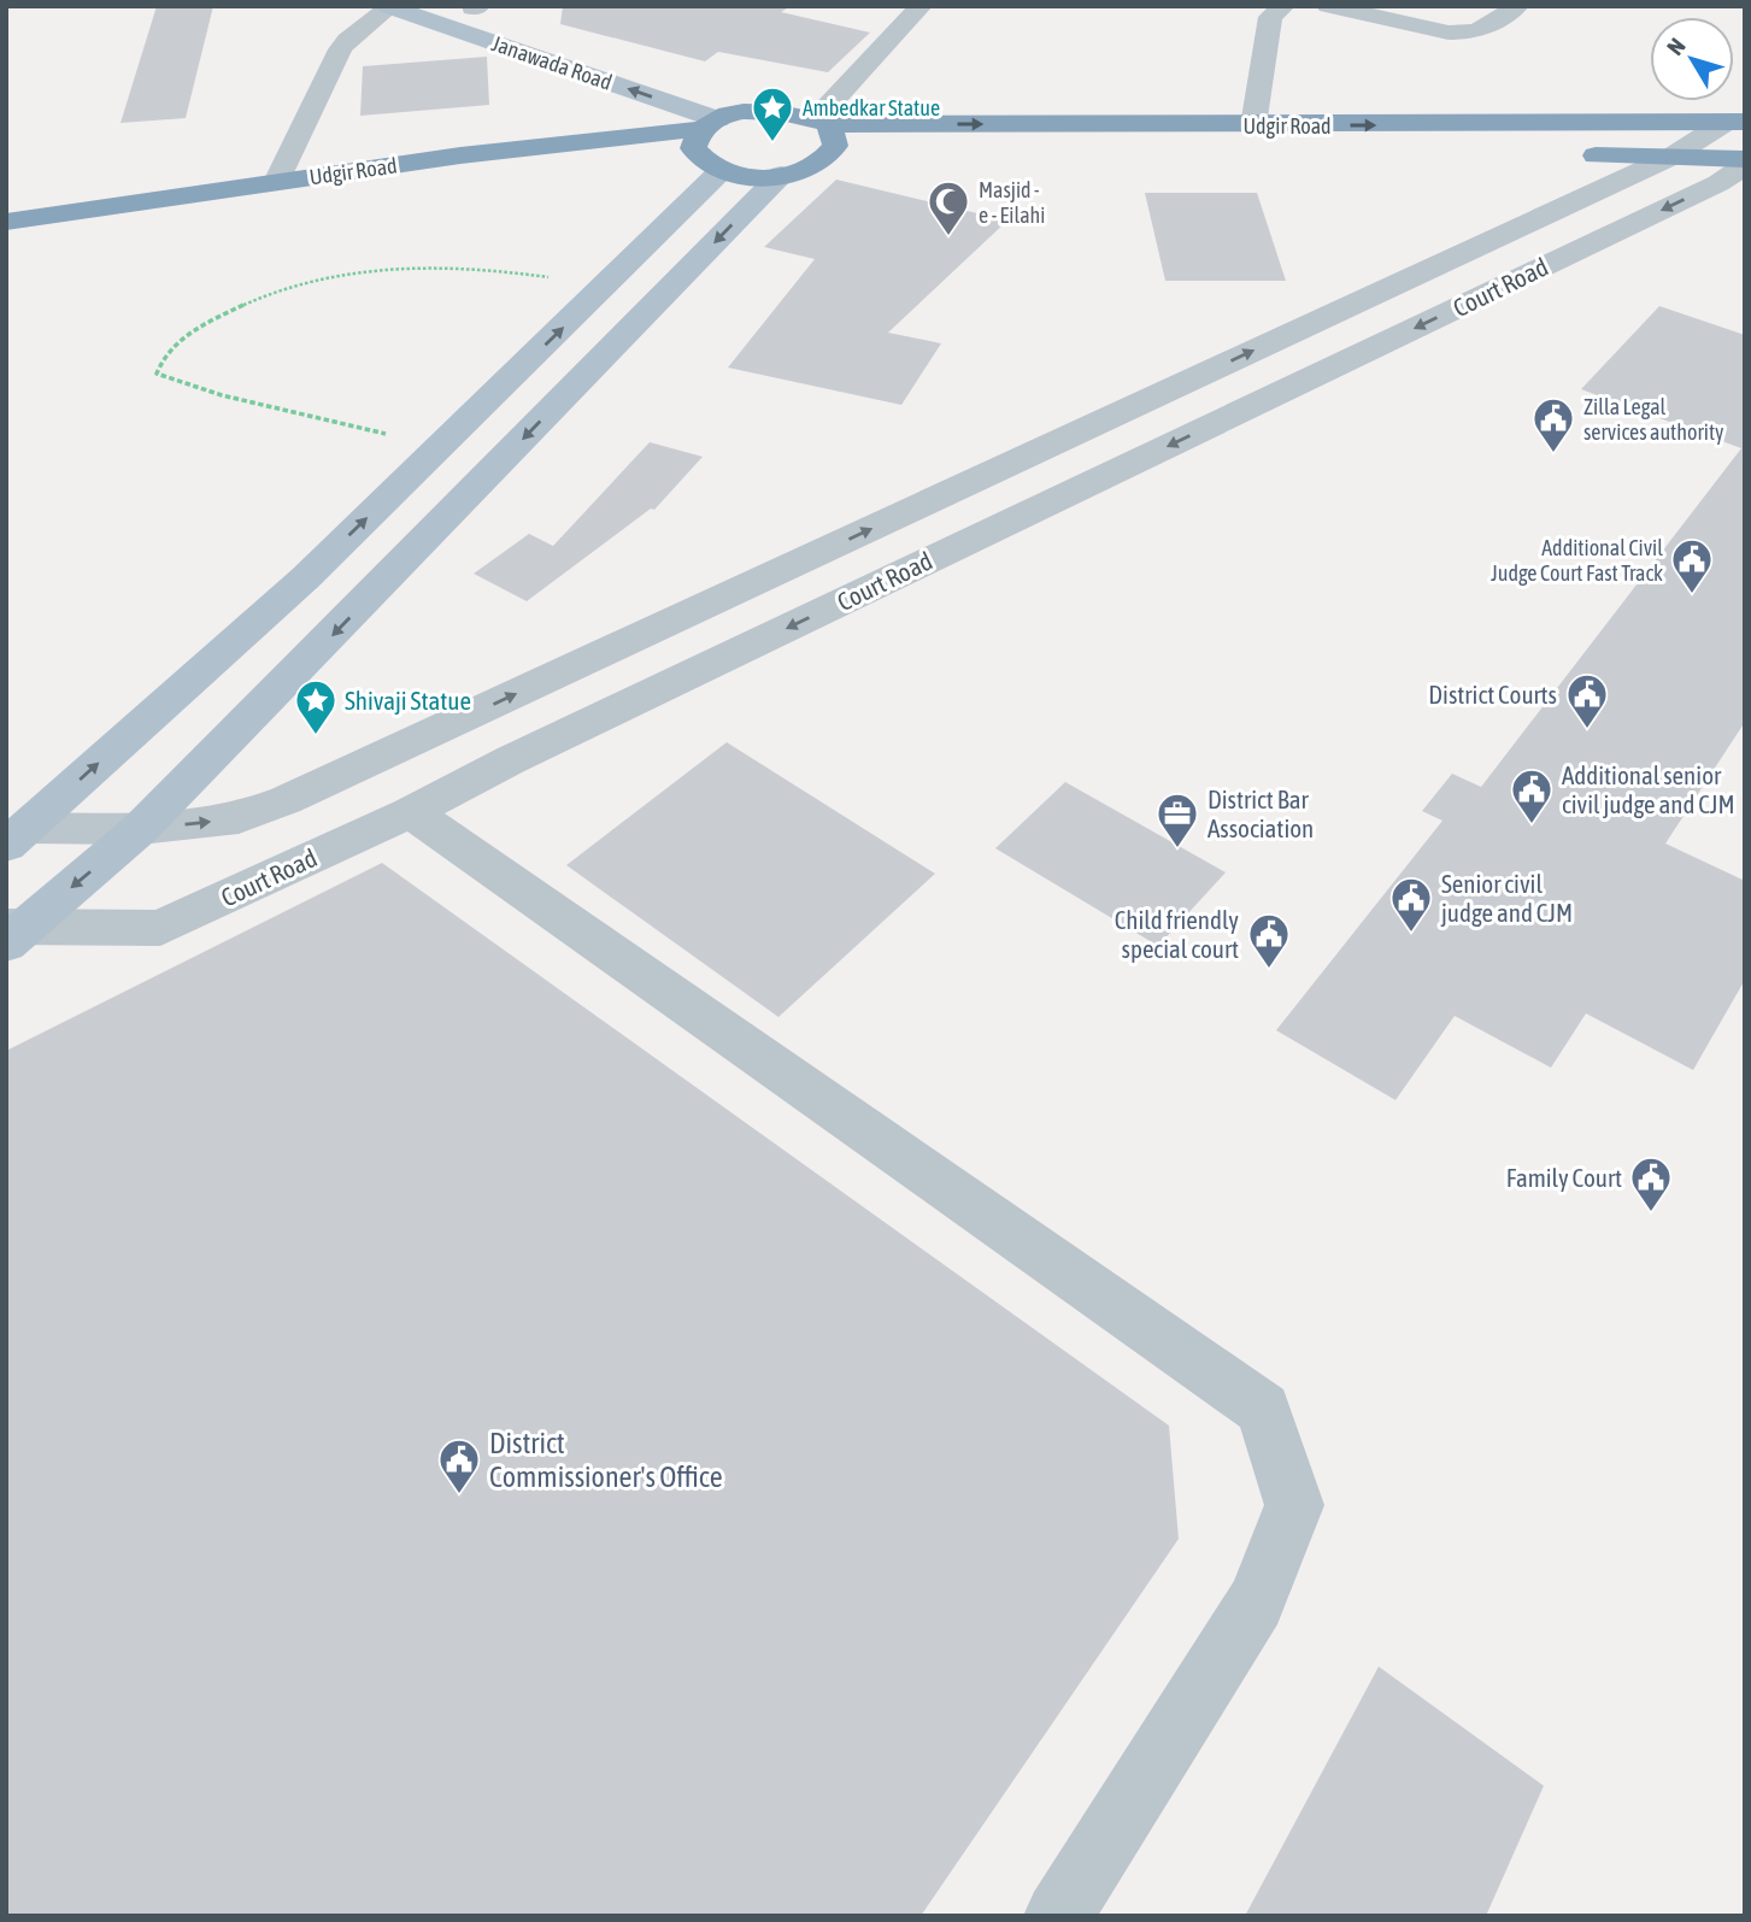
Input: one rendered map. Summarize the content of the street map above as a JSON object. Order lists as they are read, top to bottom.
{
  "streets": {
    "highway": ["Udgir Road"],
    "main road": ["Janawada Road"],
    "street": ["Court Road"]
  },
  "crossings": [
    ["Janawada Road", "Udgir Road"]
  ],
  "one_way": ["Janawada Road"],
  "places": {
    "place": ["Ambedkar Statue", "Shivaji Statue"],
    "mosque": ["Masjid - e - Eilahi"],
    "public building": [
      "Zilla Legal services authority",
      "Additional Civil Judge Court Fast Track",
      "District Courts",
      "Additional senior civil judge and CJM",
      "Senior civil judge and CJM",
      "Child friendly special court",
      "Family Court",
      "District Commissioner's Office"
    ],
    "office": ["District Bar Association"]
  },
  "north": "top left"
}
